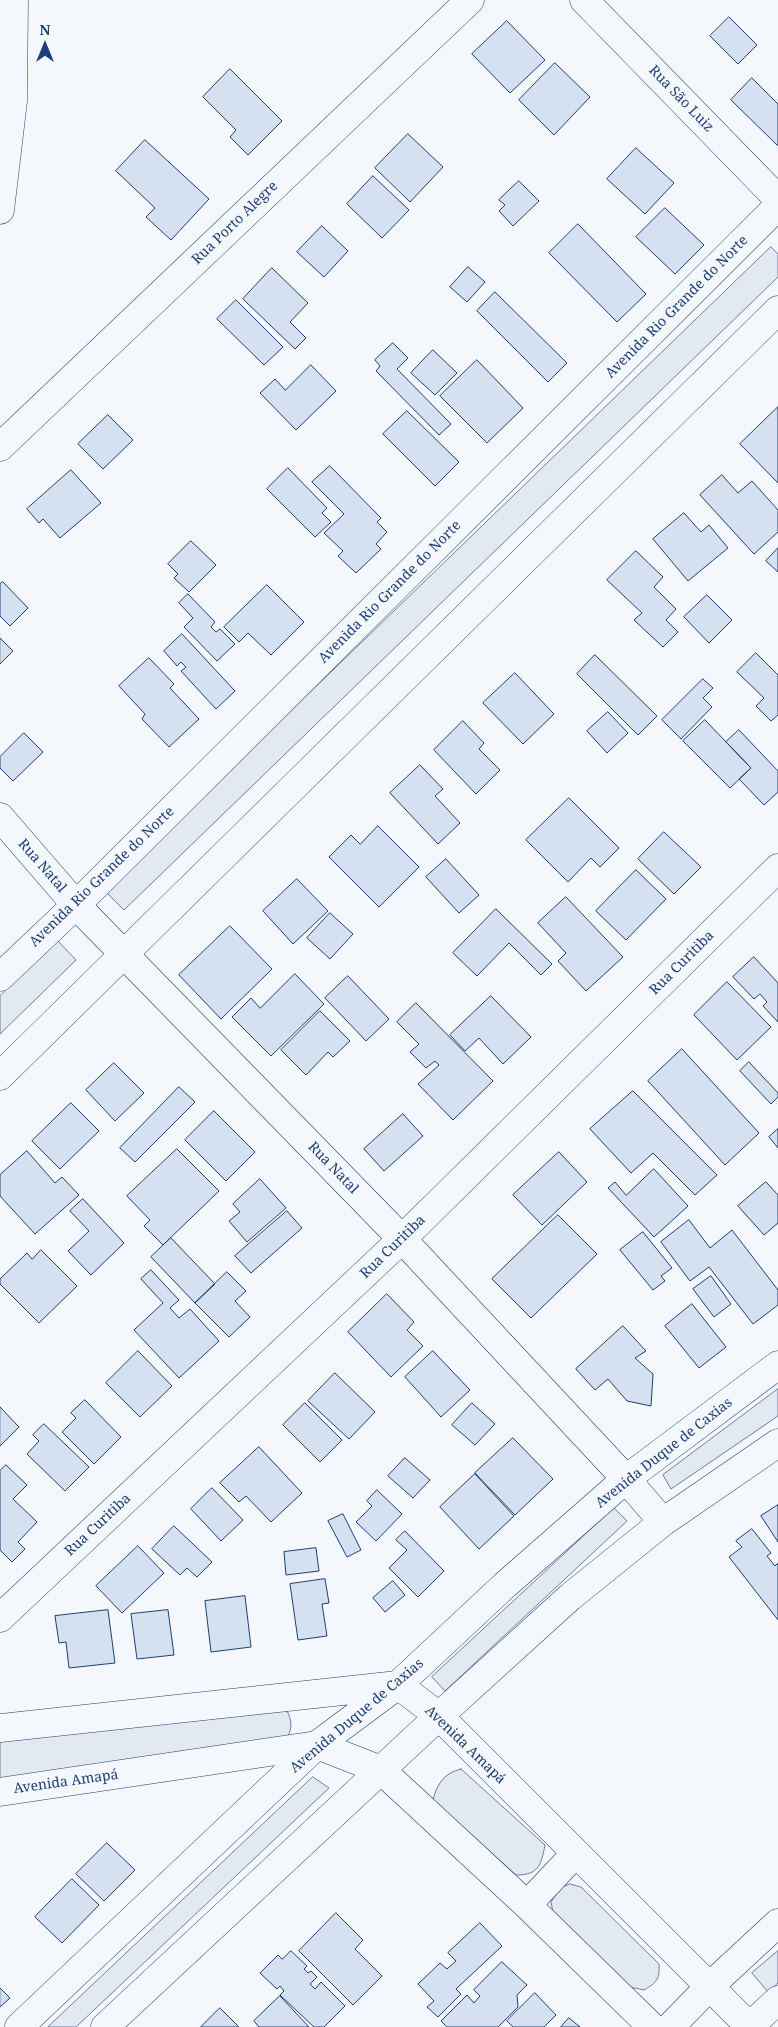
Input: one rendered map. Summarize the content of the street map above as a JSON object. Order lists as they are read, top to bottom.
{
  "streets": {
    "street": [
      "Rua São Luiz",
      "Rua Porto Alegre",
      "Avenida Rio Grande do Norte",
      "Rua Natal",
      "Rua Curitiba",
      "Avenida Duque de Caxias",
      "Avenida Amapá"
    ]
  },
  "crossings": [
    ["Avenida Rio Grande do Norte", "Rua Natal"],
    ["Rua Natal", "Rua Curitiba"],
    ["Rua Natal", "Avenida Duque de Caxias"],
    ["Avenida Duque de Caxias", "Avenida Amapá"]
  ],
  "north": "top"
}
